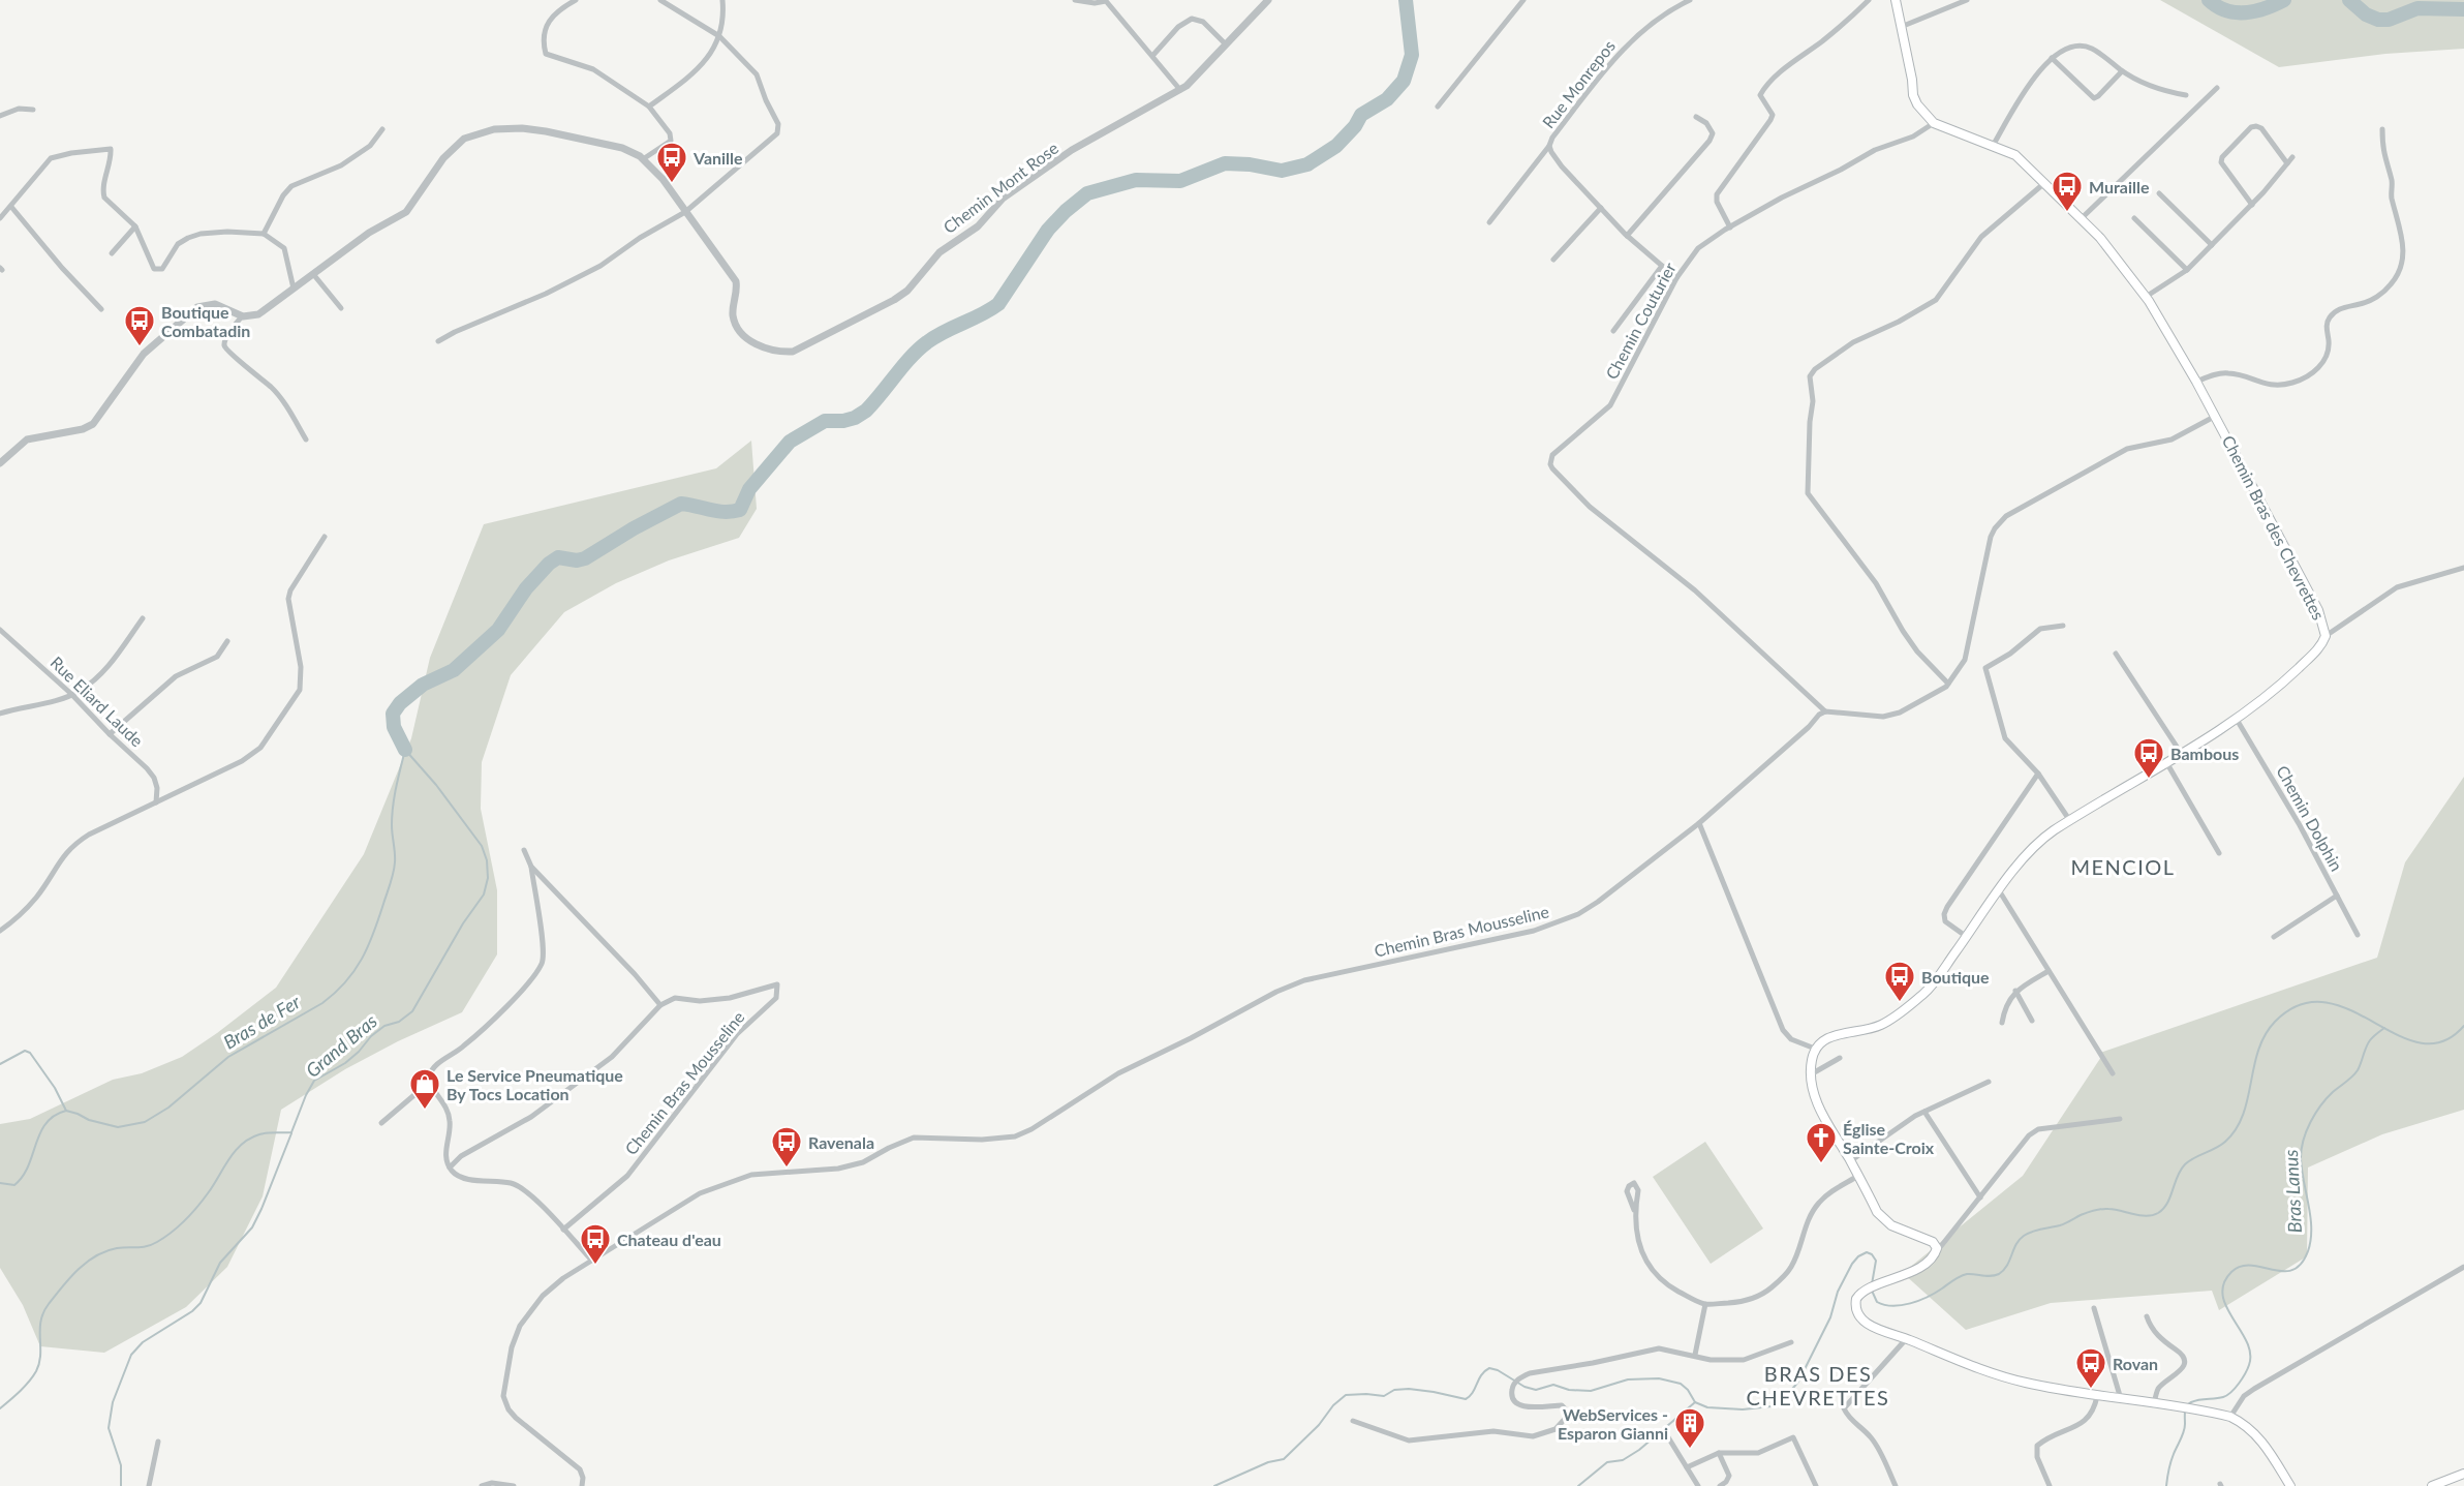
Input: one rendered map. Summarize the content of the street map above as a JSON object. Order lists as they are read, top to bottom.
{
  "streets": {
    "main road": ["Chemin Bras des Chevrettes"],
    "street": [
      "Rue Monrepos",
      "Chemin Mont Rose",
      "Chemin Couturier",
      "Rue Eliard Laude",
      "Chemin Dolphin",
      "Chemin Bras Mousseline"
    ]
  },
  "crossings": [
    ["Rue Monrepos", "Chemin Couturier"],
    ["Chemin Couturier", "Chemin Bras des Chevrettes"],
    ["Chemin Couturier", "Chemin Bras Mousseline"],
    ["Chemin Bras des Chevrettes", "Chemin Dolphin"]
  ],
  "districts": ["MENCIOL", "BRAS DES CHEVRETTES"],
  "water": ["Bras de Fer", "Grand Bras", "Bras Lanus"],
  "places": {
    "bus stop": [
      "Vanille",
      "Muraille",
      "Boutique Combatadin",
      "Bambous",
      "Boutique",
      "Ravenala",
      "Chateau d'eau",
      "Rovan"
    ],
    "shop": ["Le Service Pneumatique By Tocs Location"],
    "church": ["Église Sainte-Croix"],
    "building": ["WebServices - Esparon Gianni"]
  }
}
